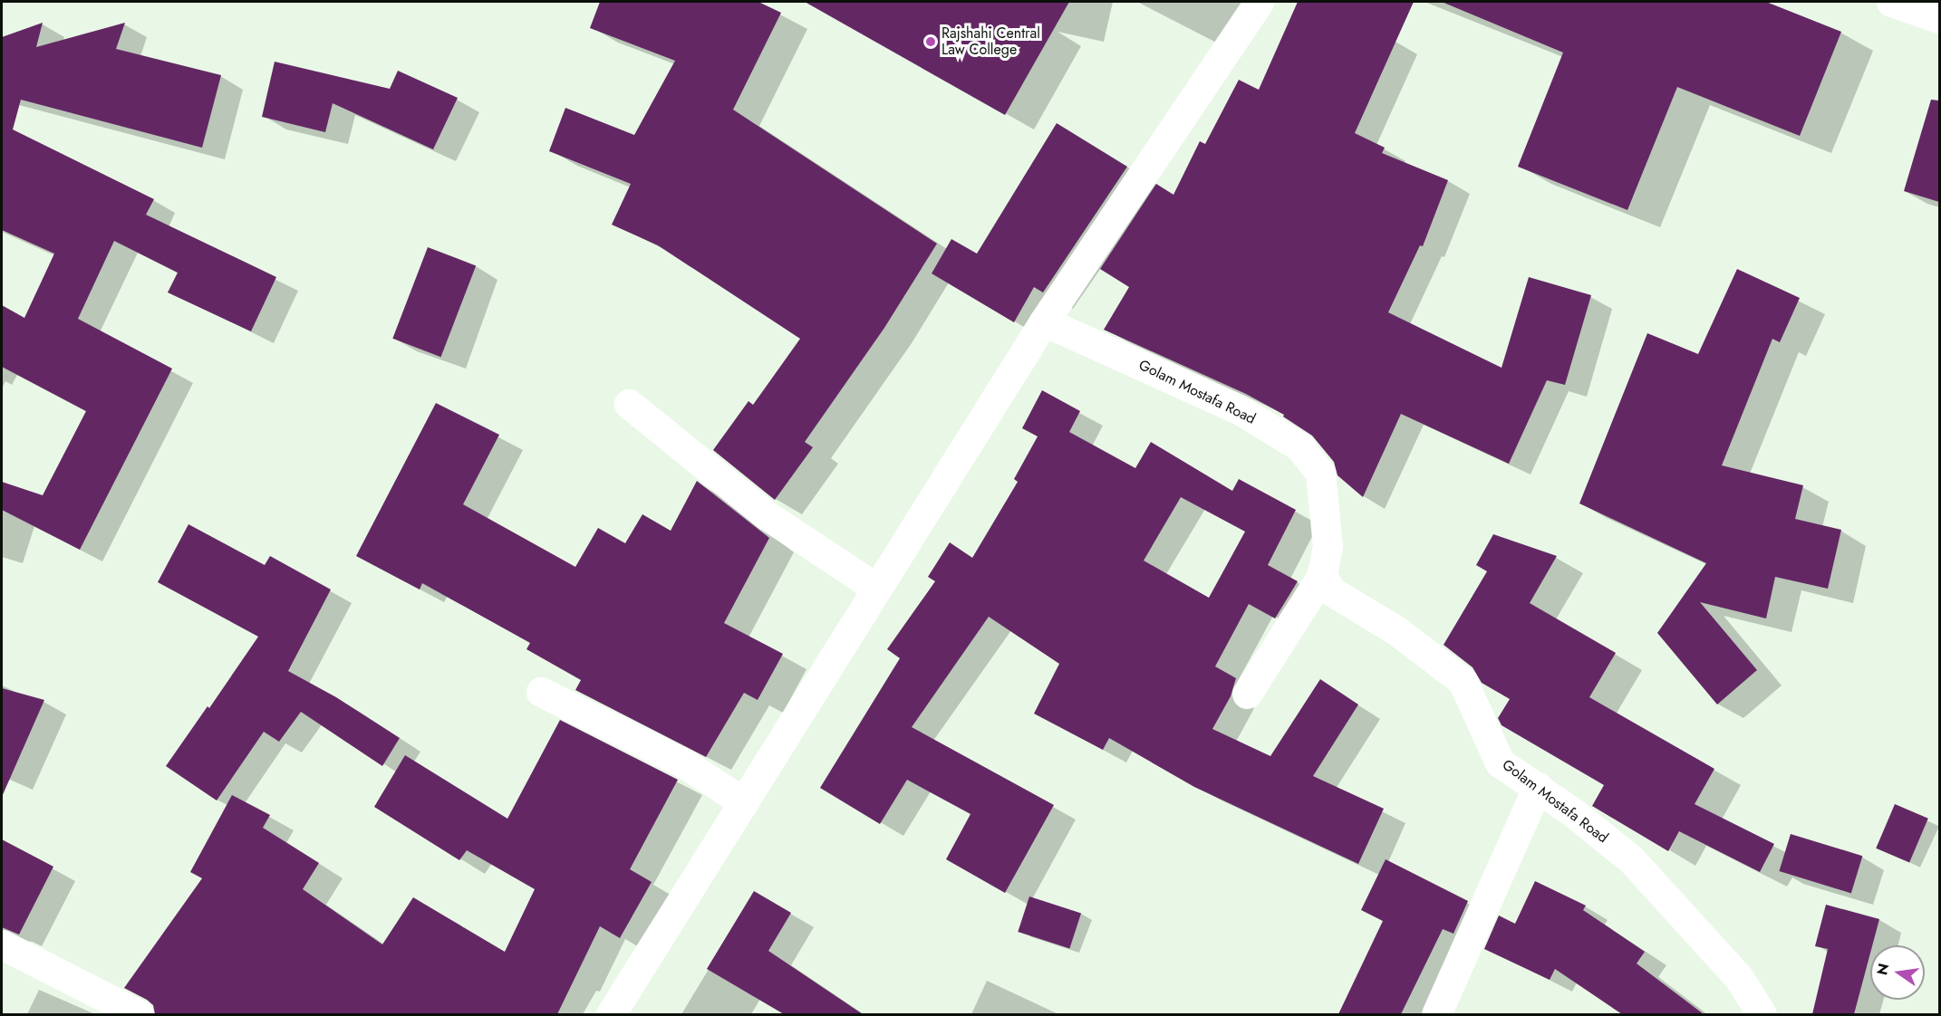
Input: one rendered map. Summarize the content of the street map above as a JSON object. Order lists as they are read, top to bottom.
{
  "streets": {
    "street": ["Golam Mostafa Road"]
  },
  "places": ["Rajshahi Central Law College"],
  "north": "left"
}
